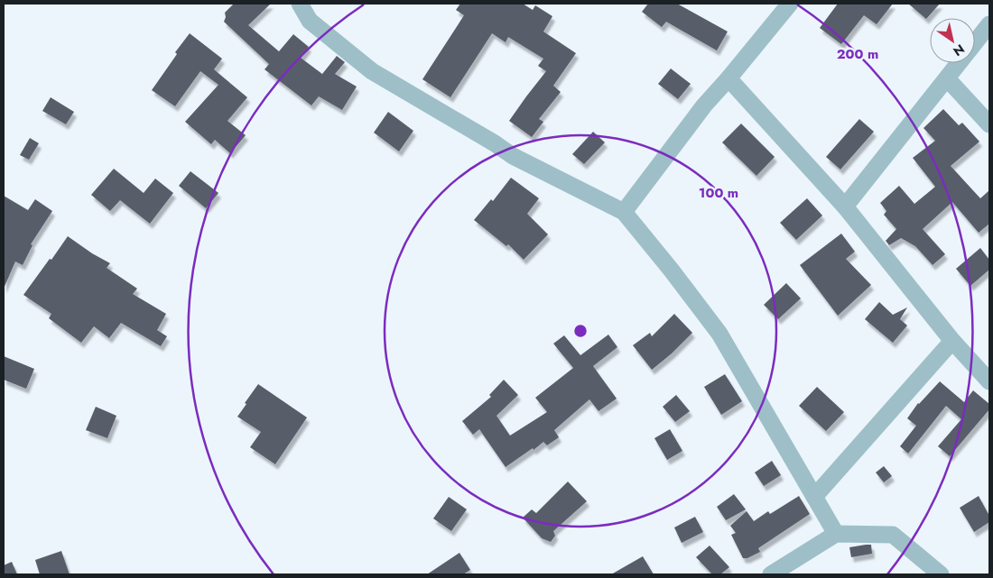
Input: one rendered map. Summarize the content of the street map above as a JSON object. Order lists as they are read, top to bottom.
{
  "north": "bottom right",
  "rings": ["200 m", "100 m"]
}
